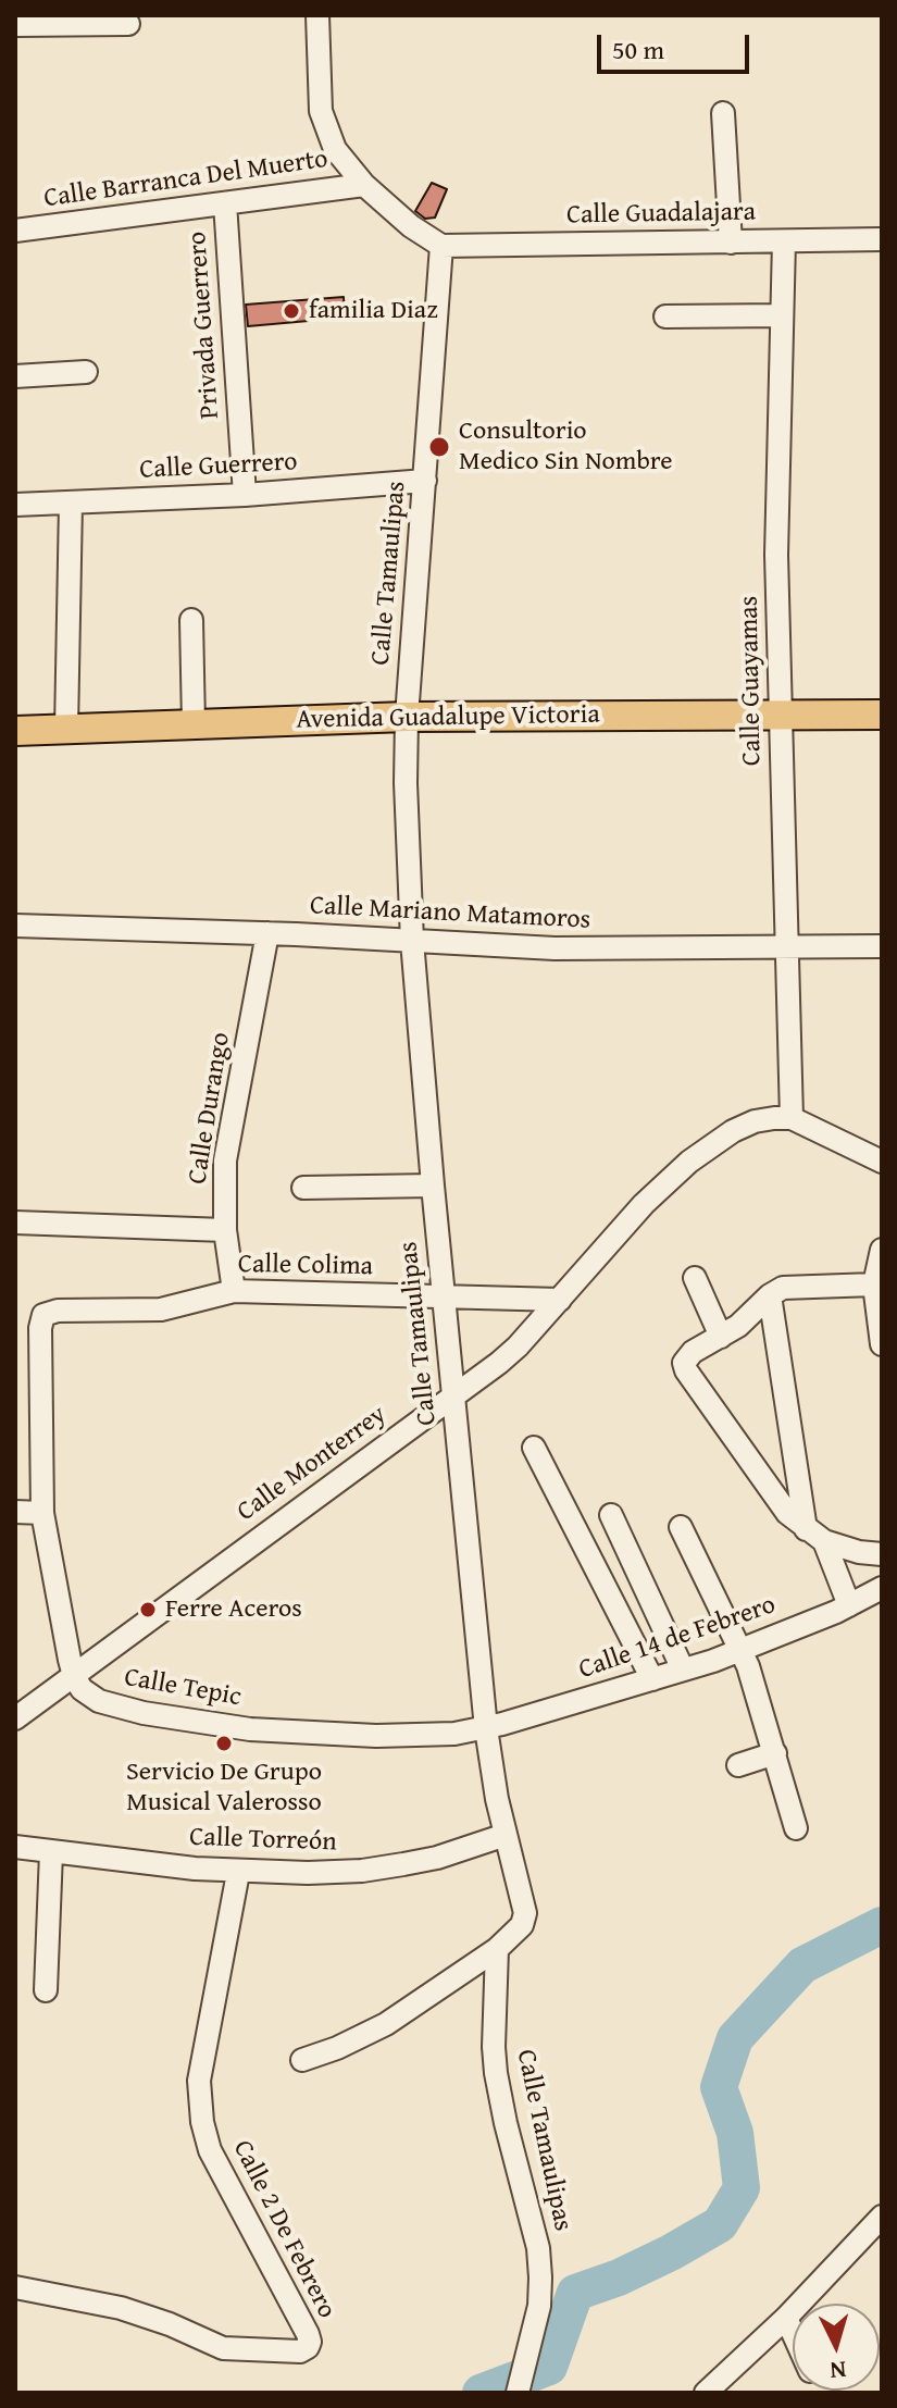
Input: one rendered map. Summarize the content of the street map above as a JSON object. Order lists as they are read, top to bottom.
{
  "streets": {
    "main road": ["Avenida Guadalupe Victoria"],
    "street": [
      "Calle Barranca Del Muerto",
      "Calle Guadalajara",
      "Privada Guerrero",
      "Calle Guerrero",
      "Calle Tamaulipas",
      "Calle Guayamas",
      "Calle Mariano Matamoros",
      "Calle Durango",
      "Calle Colima",
      "Calle Monterrey",
      "Calle 14 de Febrero",
      "Calle Tepic",
      "Calle Torreón",
      "Calle 2 De Febrero"
    ]
  },
  "crossings": [
    ["Calle Barranca Del Muerto", "Privada Guerrero"],
    ["Calle Guadalajara", "Calle Tamaulipas"],
    ["Calle Guadalajara", "Calle Guayamas"],
    ["Privada Guerrero", "Calle Guerrero"],
    ["Calle Guerrero", "Calle Tamaulipas"],
    ["Calle Tamaulipas", "Avenida Guadalupe Victoria"],
    ["Calle Tamaulipas", "Calle Mariano Matamoros"],
    ["Calle Tamaulipas", "Calle Colima"],
    ["Calle Tamaulipas", "Calle Monterrey"],
    ["Calle Tamaulipas", "Calle 14 de Febrero"],
    ["Calle Tamaulipas", "Calle Tepic"],
    ["Calle Tamaulipas", "Calle Torreón"],
    ["Calle Guayamas", "Avenida Guadalupe Victoria"],
    ["Calle Guayamas", "Calle Mariano Matamoros"],
    ["Calle Guayamas", "Calle Monterrey"],
    ["Calle Mariano Matamoros", "Calle Durango"],
    ["Calle Durango", "Calle Colima"],
    ["Calle Colima", "Calle Monterrey"],
    ["Calle Monterrey", "Calle Tepic"],
    ["Calle 14 de Febrero", "Calle Tepic"],
    ["Calle Torreón", "Calle 2 De Febrero"]
  ],
  "places": [
    "familia Diaz",
    "Consultorio Medico Sin Nombre",
    "Ferre Aceros",
    "Servicio De Grupo Musical Valerosso"
  ],
  "scale_bar": "50 m",
  "north": "bottom"
}
